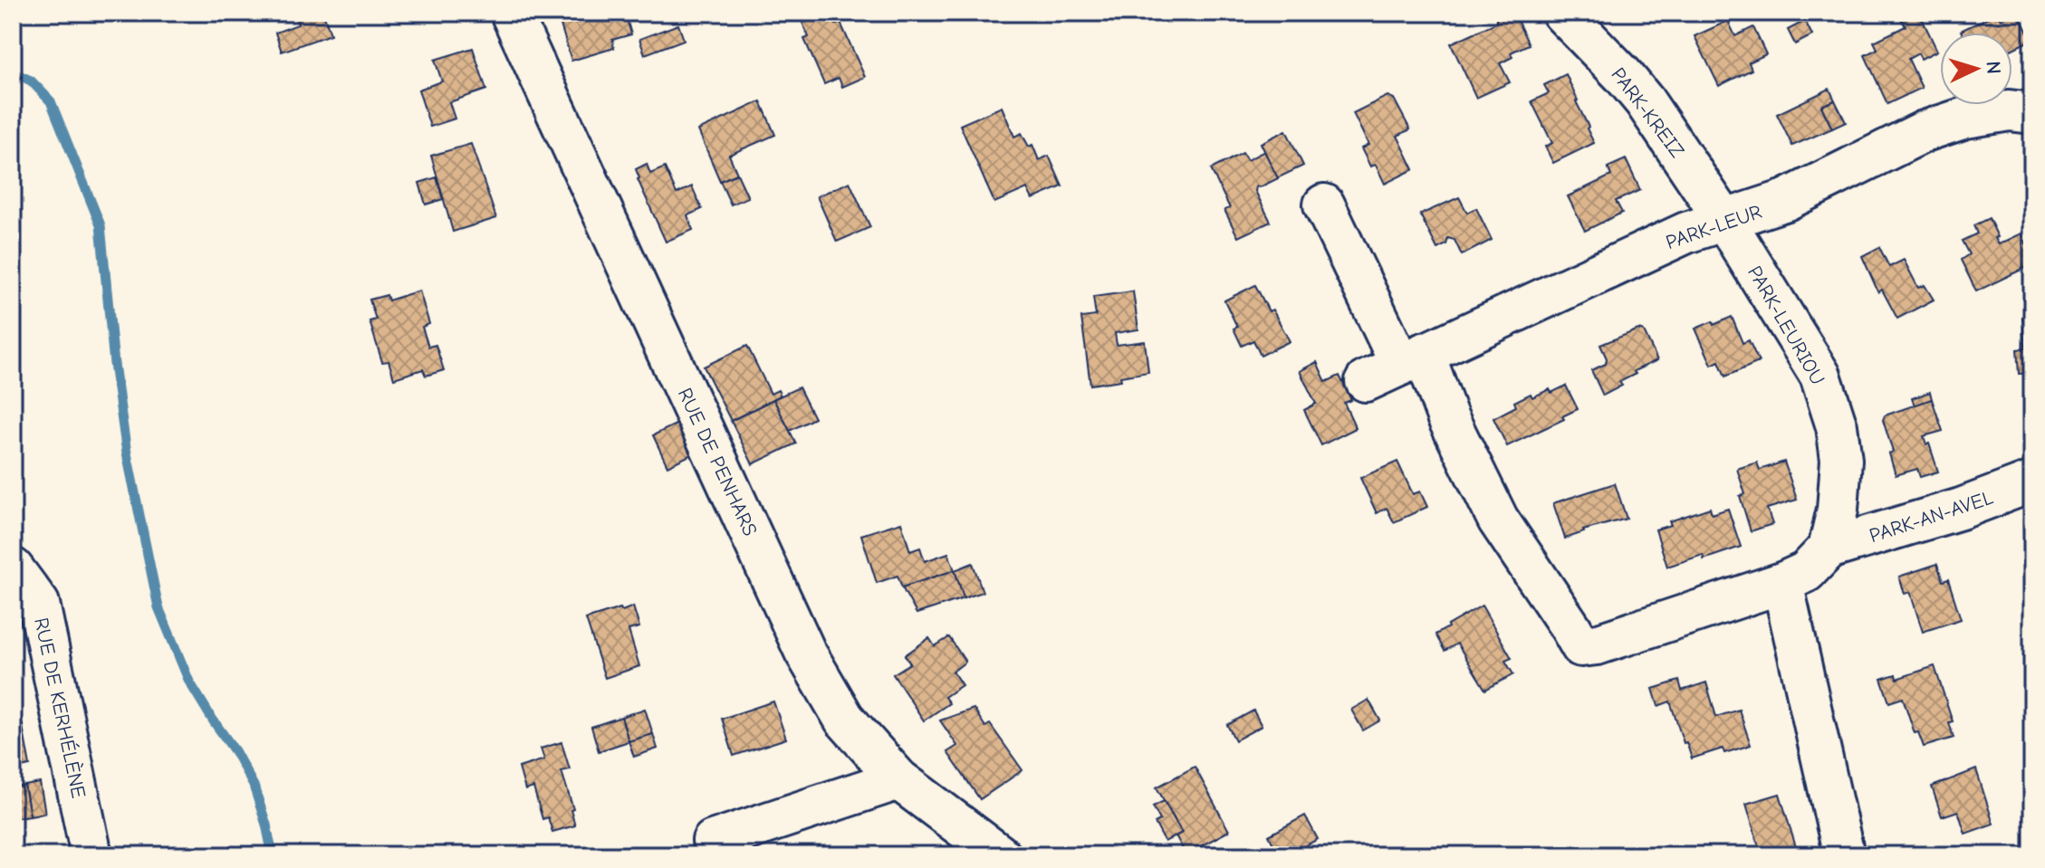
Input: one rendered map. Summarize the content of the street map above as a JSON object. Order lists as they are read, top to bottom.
{
  "streets": {
    "street": [
      "PARK-KREIZ",
      "PARK-LEUR",
      "PARK-LEURIOU",
      "RUE DE PENHARS",
      "PARK-AN-AVEL",
      "RUE DE KERHÉLÈNE"
    ]
  },
  "crossings": [
    ["PARK-KREIZ", "PARK-LEUR"],
    ["PARK-KREIZ", "PARK-LEURIOU"],
    ["PARK-LEUR", "PARK-LEURIOU"],
    ["PARK-LEURIOU", "PARK-AN-AVEL"]
  ],
  "north": "right"
}
